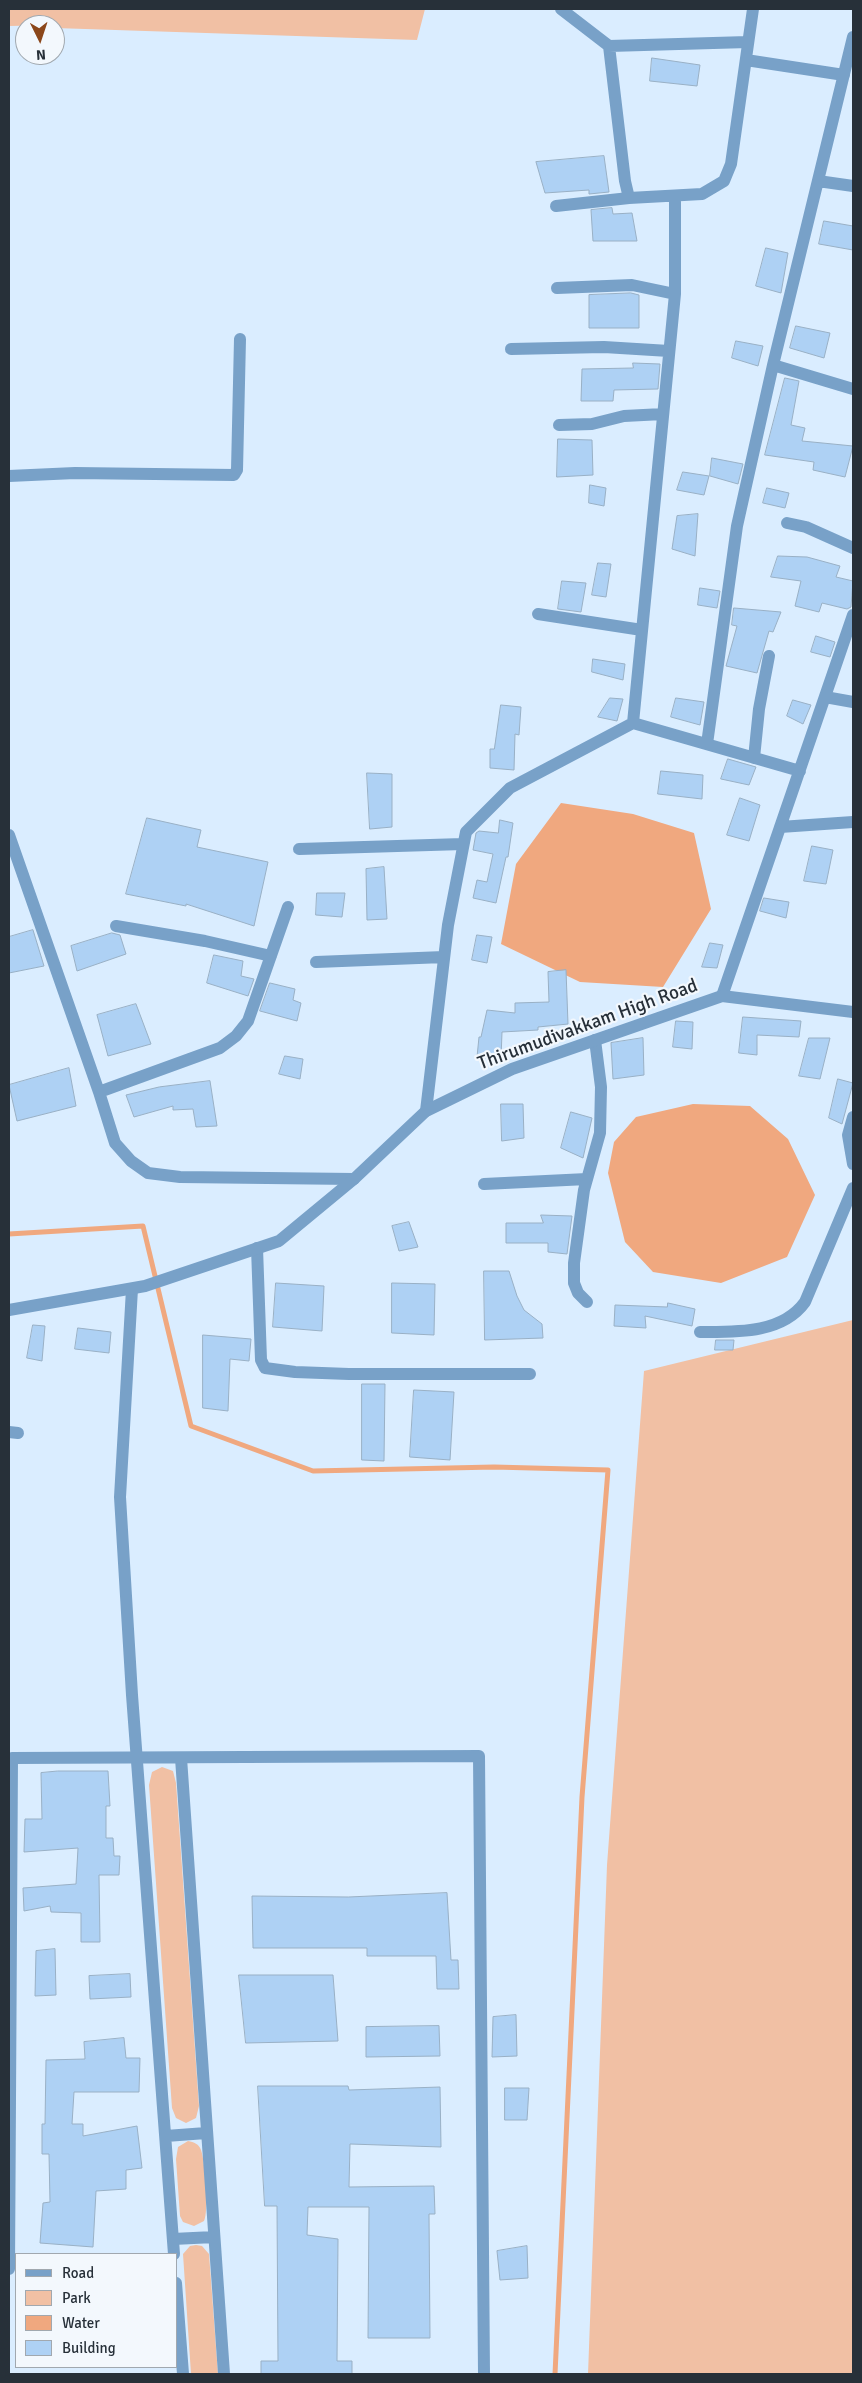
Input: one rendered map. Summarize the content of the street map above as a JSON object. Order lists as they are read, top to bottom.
{
  "streets": {
    "street": ["Thirumudivakkam High Road"]
  },
  "legend": [
    "Road",
    "Park",
    "Water",
    "Building"
  ],
  "north": "bottom"
}
